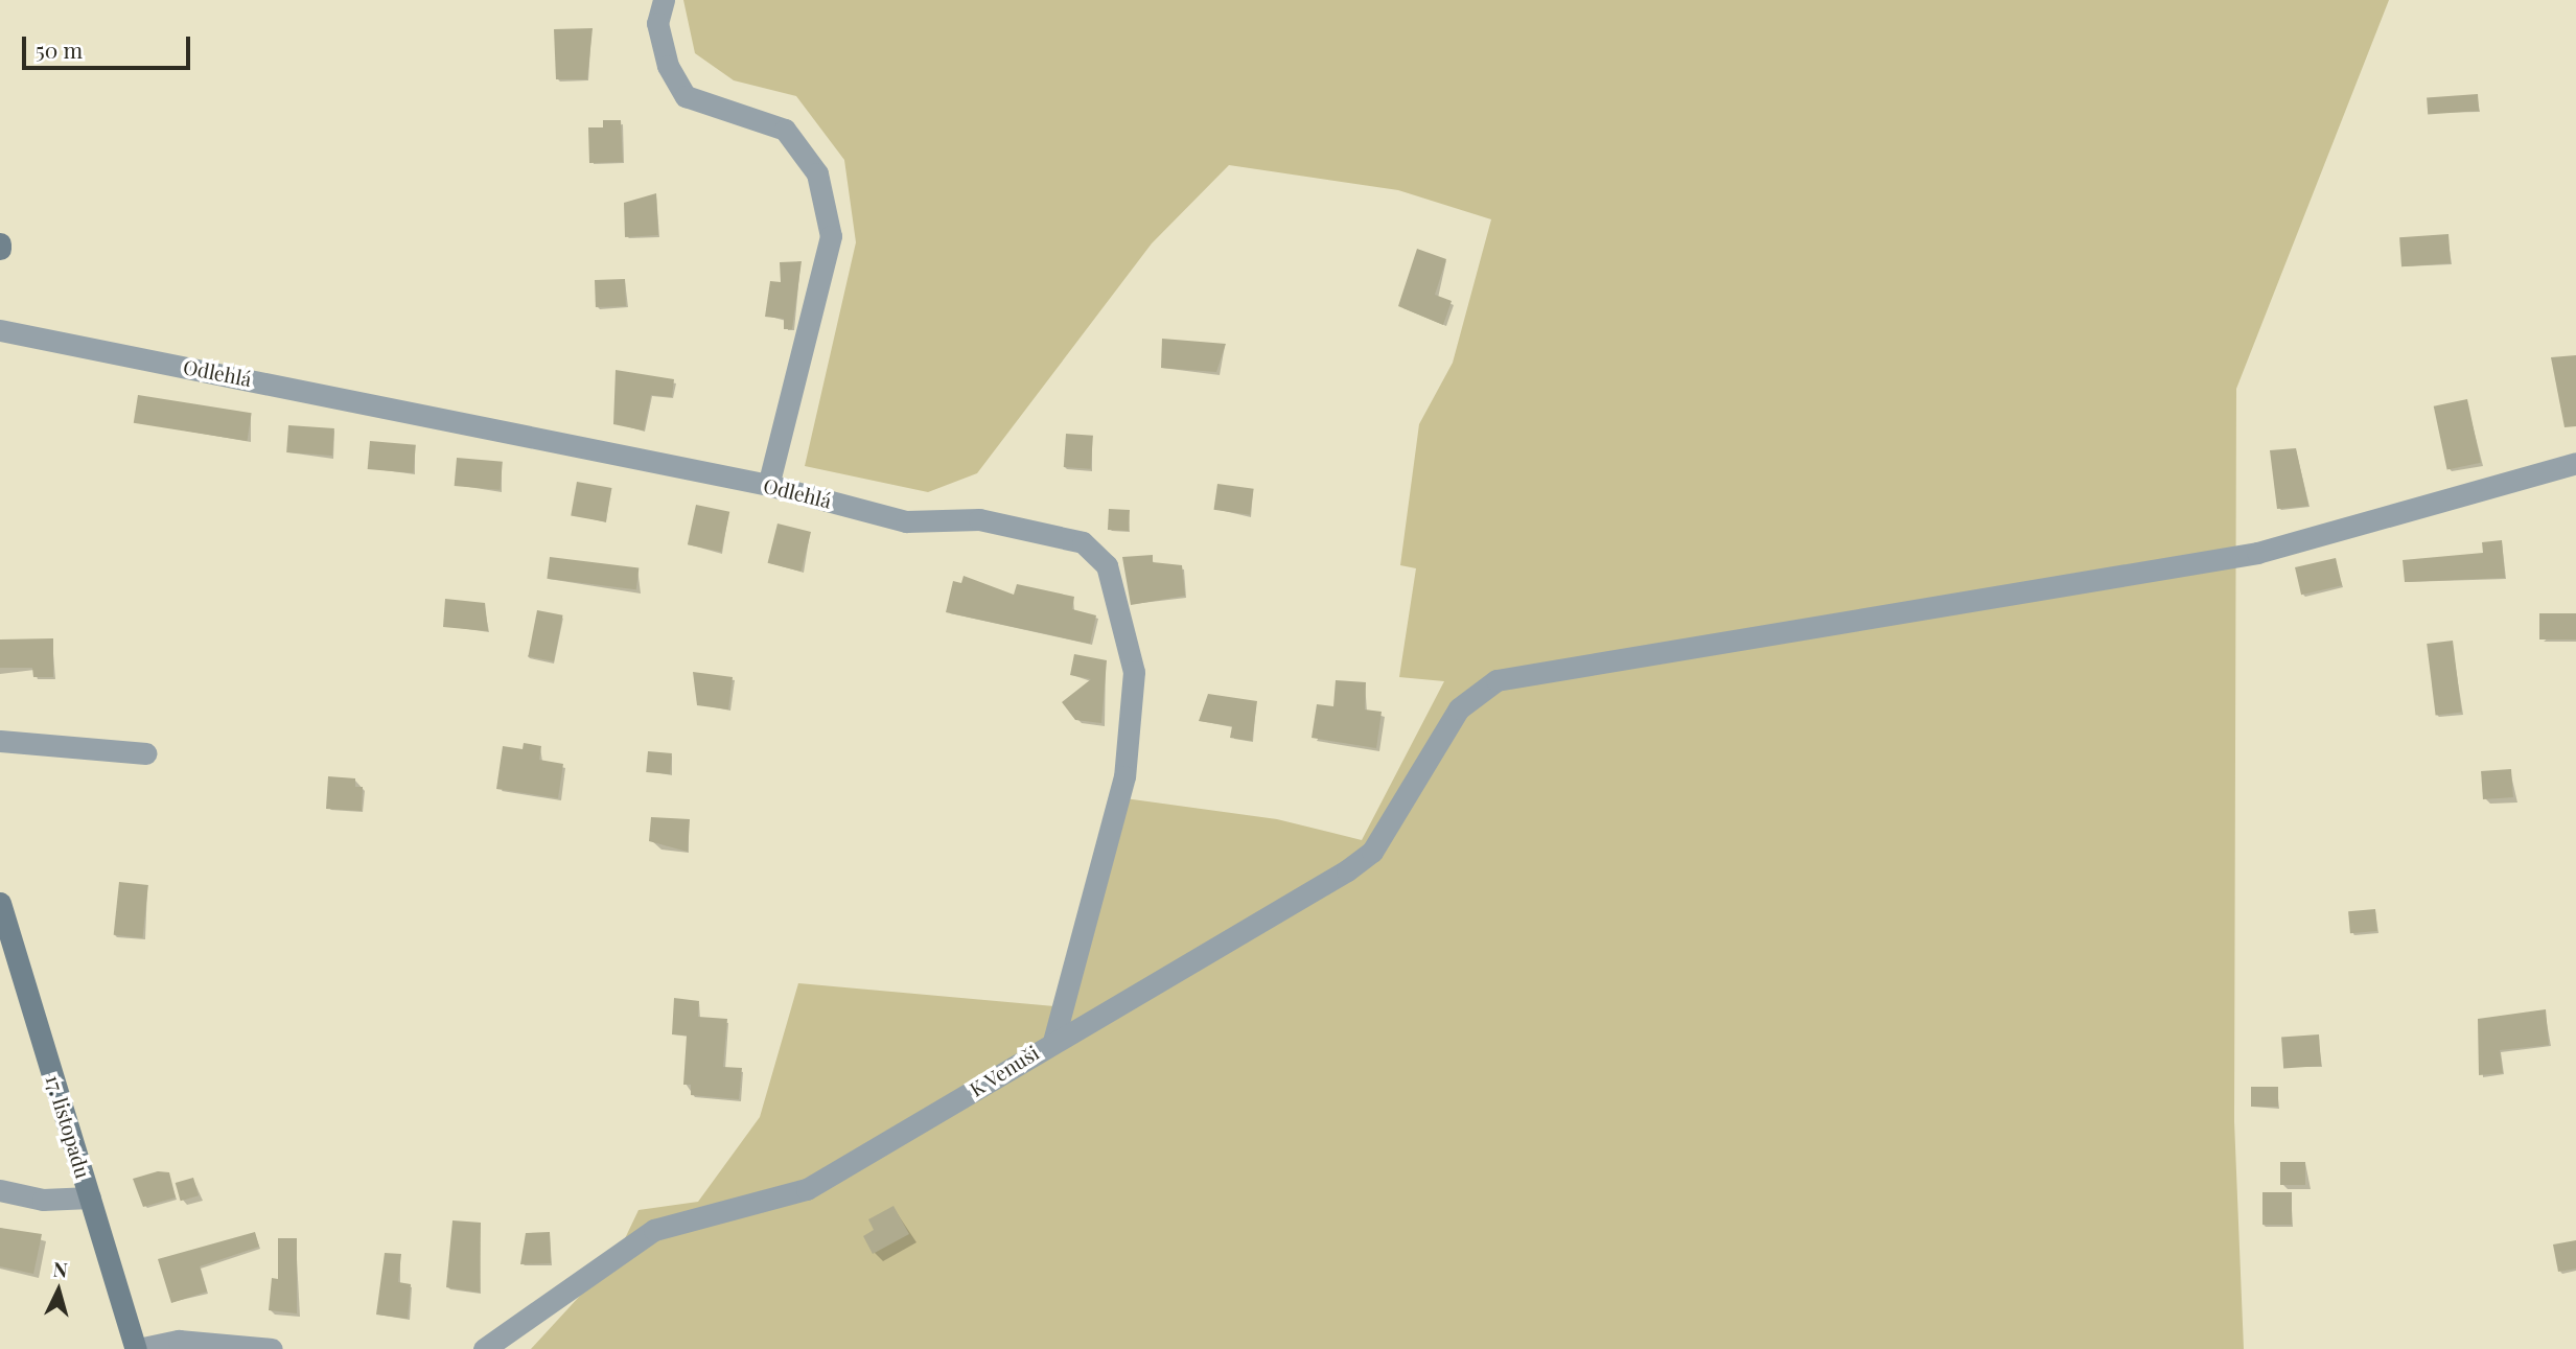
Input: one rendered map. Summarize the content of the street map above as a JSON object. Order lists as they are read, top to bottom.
{
  "streets": {
    "main road": ["17. listopadu"],
    "street": ["Odlehlá", "K Venuši"]
  },
  "crossings": [
    ["Odlehlá", "K Venuši"]
  ],
  "scale_bar": "50 m",
  "north": "top"
}
